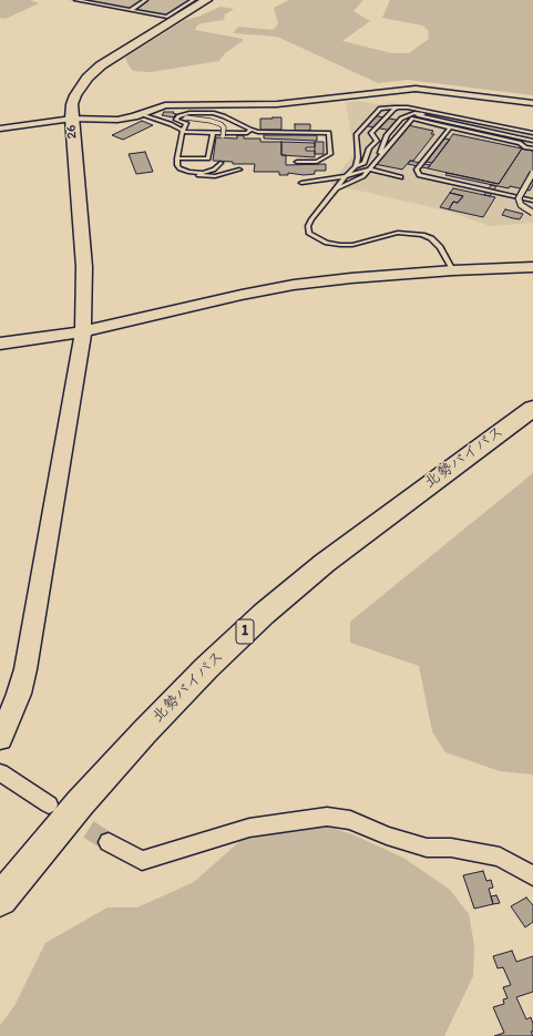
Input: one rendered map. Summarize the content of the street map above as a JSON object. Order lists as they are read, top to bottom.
{
  "streets": {
    "highway": ["北勢バイパス", "1"],
    "street": ["26"]
  }
}
